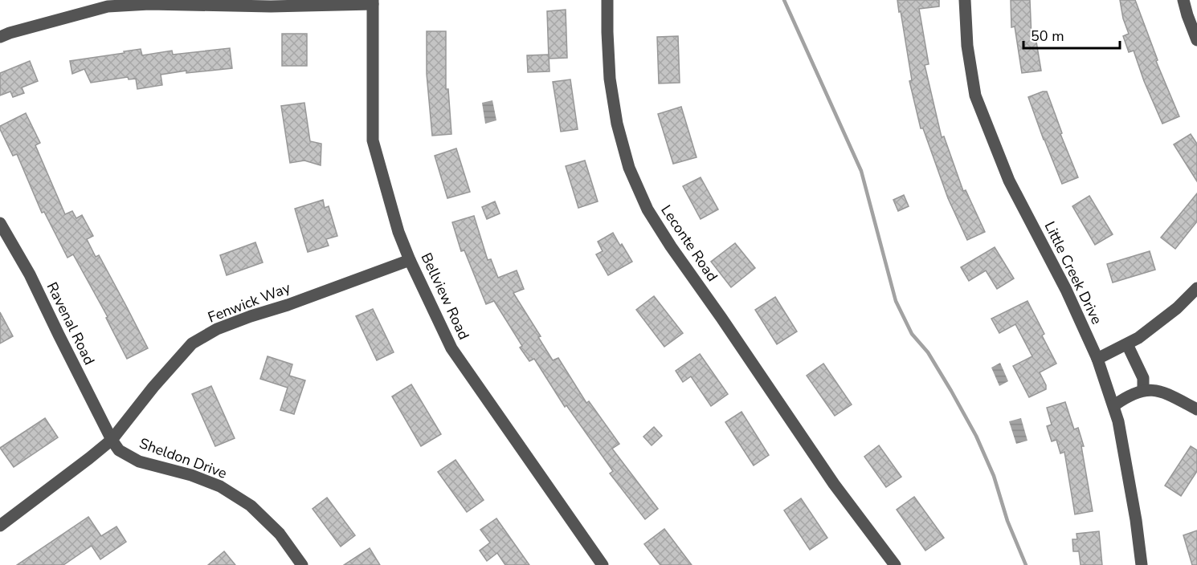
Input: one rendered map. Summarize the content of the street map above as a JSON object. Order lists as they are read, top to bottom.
{
  "streets": {
    "street": [
      "Leconte Road",
      "Little Creek Drive",
      "Bellview Road",
      "Fenwick Way",
      "Ravenal Road",
      "Sheldon Drive"
    ]
  },
  "crossings": [
    ["Bellview Road", "Fenwick Way"],
    ["Fenwick Way", "Ravenal Road"],
    ["Fenwick Way", "Sheldon Drive"],
    ["Ravenal Road", "Sheldon Drive"]
  ],
  "scale_bar": "50 m"
}
